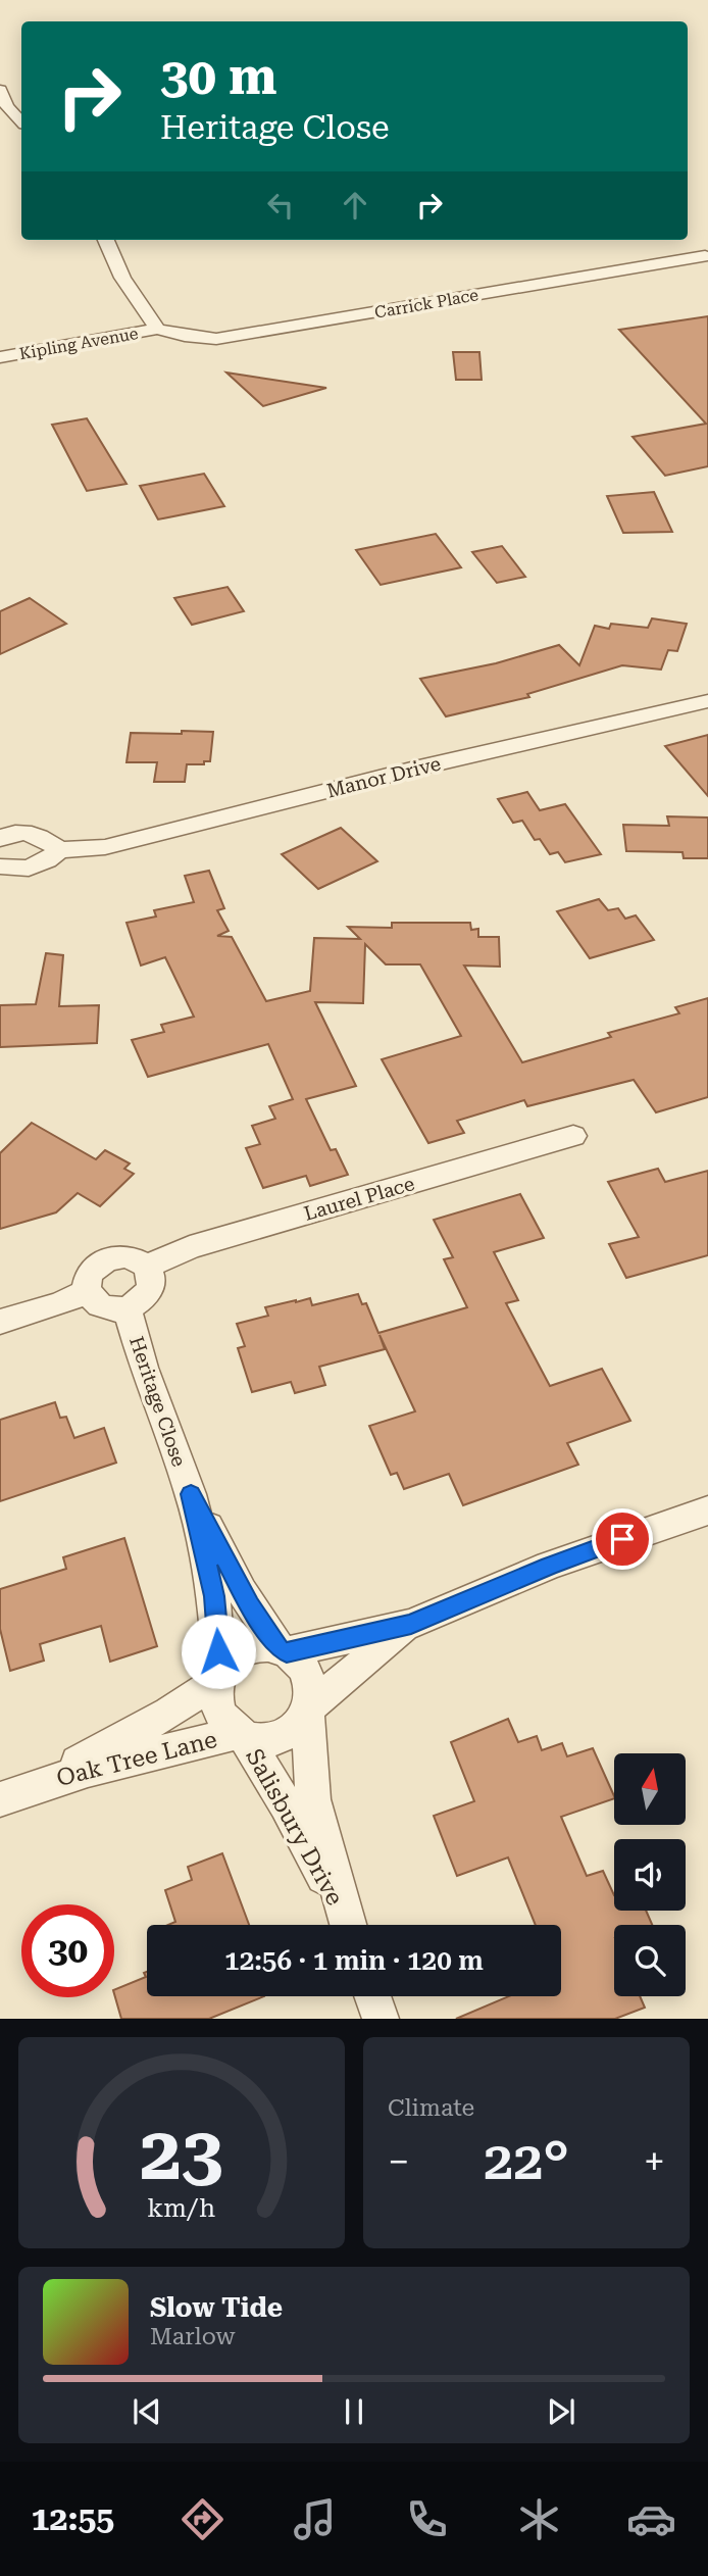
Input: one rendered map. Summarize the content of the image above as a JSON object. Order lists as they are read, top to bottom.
{
  "streets": {
    "street": [
      "Carrick Place",
      "Kipling Avenue",
      "Manor Drive",
      "Laurel Place",
      "Heritage Close",
      "Oak Tree Lane",
      "Salisbury Drive"
    ]
  },
  "crossings": [
    ["Carrick Place", "Kipling Avenue"],
    ["Laurel Place", "Heritage Close"],
    ["Heritage Close", "Oak Tree Lane"],
    ["Heritage Close", "Salisbury Drive"],
    ["Oak Tree Lane", "Salisbury Drive"]
  ],
  "north": "top",
  "page": {
    "turn": ["30 m", "Heritage Close"],
    "limit": "30",
    "trip": "12:56 · 1 min · 120 m",
    "tile": "Climate",
    "heat": ["−", "22°", "+"],
    "song": ["Slow Tide", "Marlow"],
    "tabs": "12:55",
    "gauge": ["23", "km/h"]
  }
}
